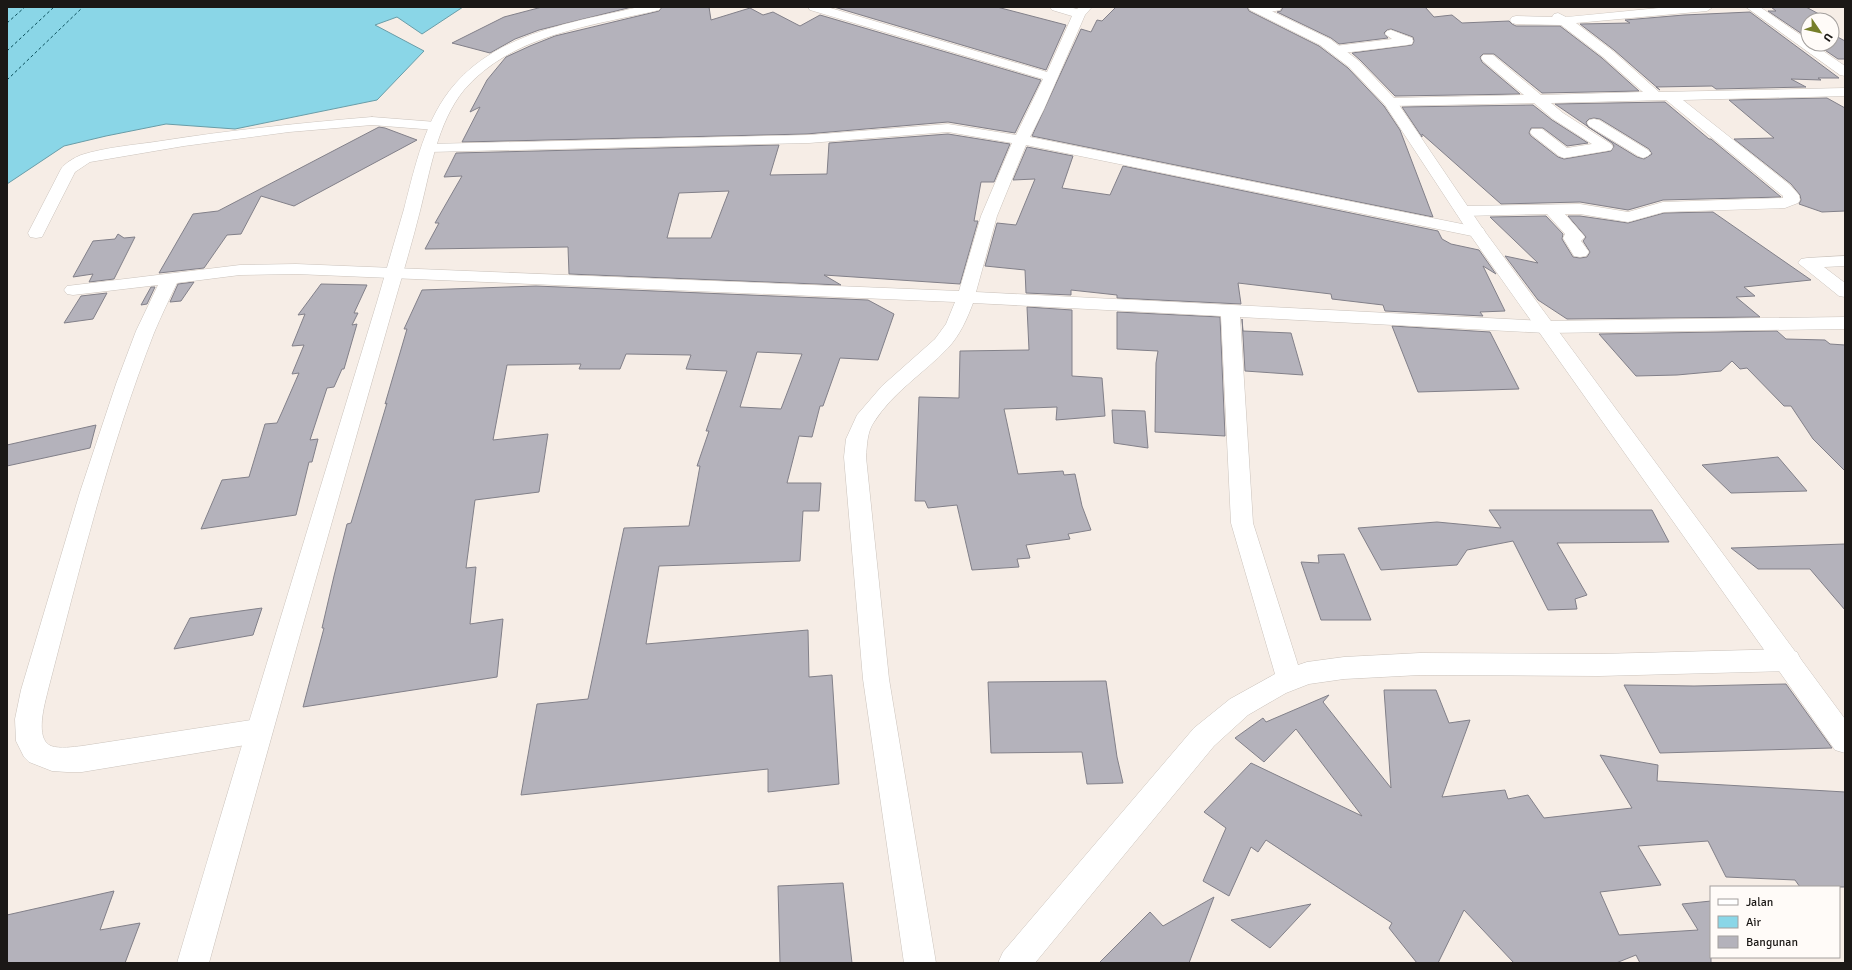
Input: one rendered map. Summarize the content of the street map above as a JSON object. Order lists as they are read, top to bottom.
{
  "legend": ["Jalan", "Air", "Bangunan"],
  "north": "bottom right"
}
